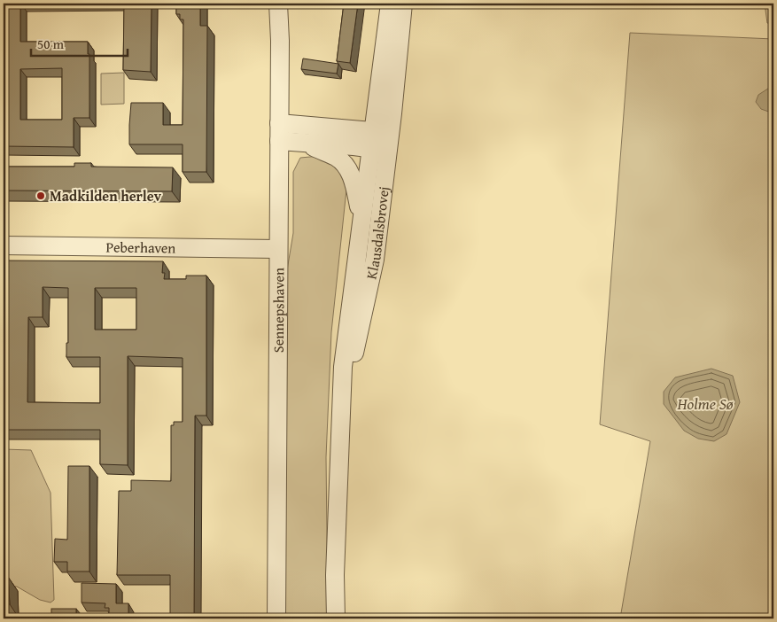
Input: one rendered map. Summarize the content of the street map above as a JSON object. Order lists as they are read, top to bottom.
{
  "streets": {
    "street": ["Klausdalsbrovej", "Peberhaven", "Sennepshaven"]
  },
  "crossings": [
    ["Peberhaven", "Sennepshaven"]
  ],
  "water": ["Holme Sø"],
  "places": ["Madkilden herlev"],
  "scale_bar": "50 m"
}
